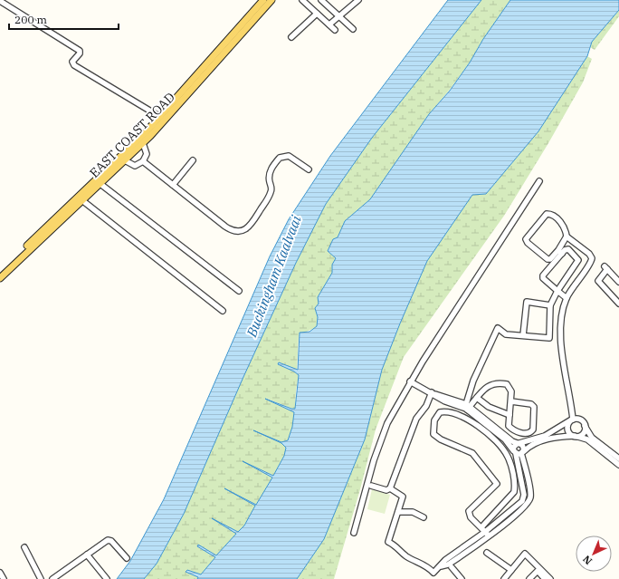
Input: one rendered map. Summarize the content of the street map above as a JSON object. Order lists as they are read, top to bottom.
{
  "streets": {
    "main road": ["EAST COAST ROAD"]
  },
  "water": ["Buckingham Kaalvaai"],
  "scale_bar": "200 m",
  "north": "bottom left"
}
